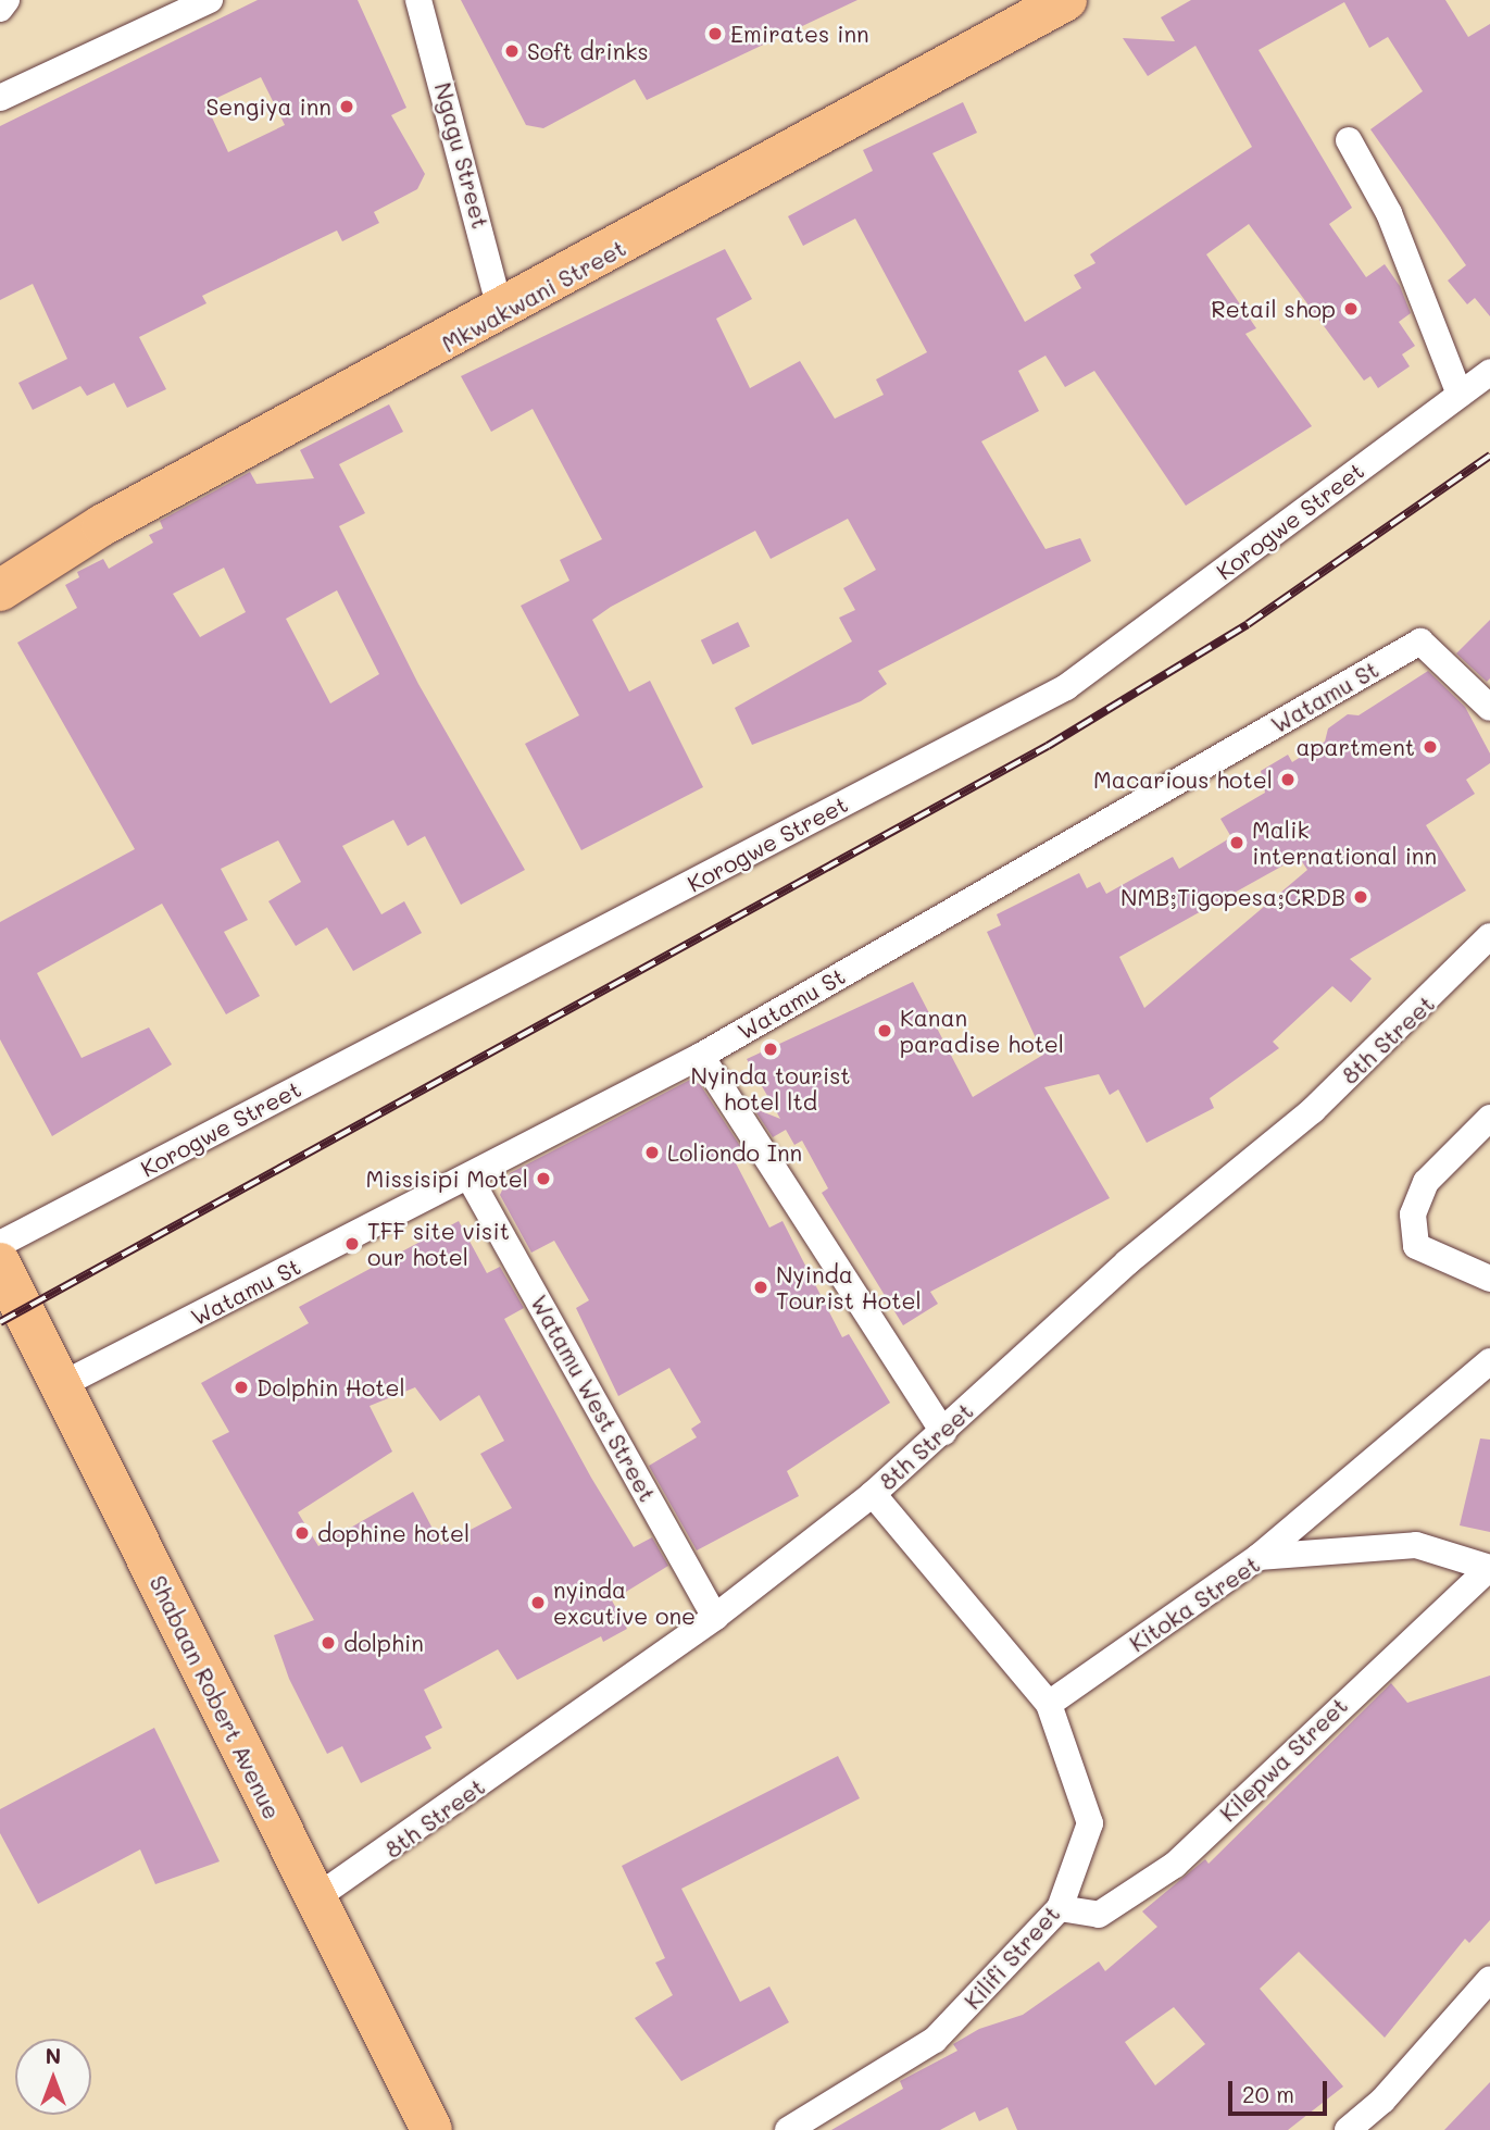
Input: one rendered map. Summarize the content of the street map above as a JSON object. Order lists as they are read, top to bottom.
{
  "streets": {
    "main road": ["Mkwakwani Street", "Shabaan Robert Avenue"],
    "street": [
      "Ngagu Street",
      "Korogwe Street",
      "Watamu St",
      "8th Street",
      "Watamu West Street",
      "Kitoka Street",
      "Kilepwa Street",
      "Kilifi Street"
    ]
  },
  "crossings": [
    ["Ngagu Street", "Mkwakwani Street"],
    ["Watamu St", "Watamu West Street"],
    ["Watamu St", "Shabaan Robert Avenue"],
    ["8th Street", "Watamu West Street"],
    ["8th Street", "Shabaan Robert Avenue"],
    ["8th Street", "Kilifi Street"],
    ["Kitoka Street", "Kilepwa Street"],
    ["Kitoka Street", "Kilifi Street"],
    ["Kilepwa Street", "Kilifi Street"]
  ],
  "places": [
    "Emirates inn",
    "Soft drinks",
    "Sengiya inn",
    "Retail shop",
    "apartment",
    "Macarious hotel",
    "Malik international inn",
    "NMB;Tigopesa;CRDB",
    "Kanan paradise hotel",
    "Nyinda tourist hotel ltd",
    "Loliondo Inn",
    "Missisipi Motel",
    "TFF site visit our hotel",
    "Nyinda Tourist Hotel",
    "Dolphin Hotel",
    "dophine hotel",
    "nyinda excutive one",
    "dolphin"
  ],
  "scale_bar": "20 m",
  "north": "top"
}
